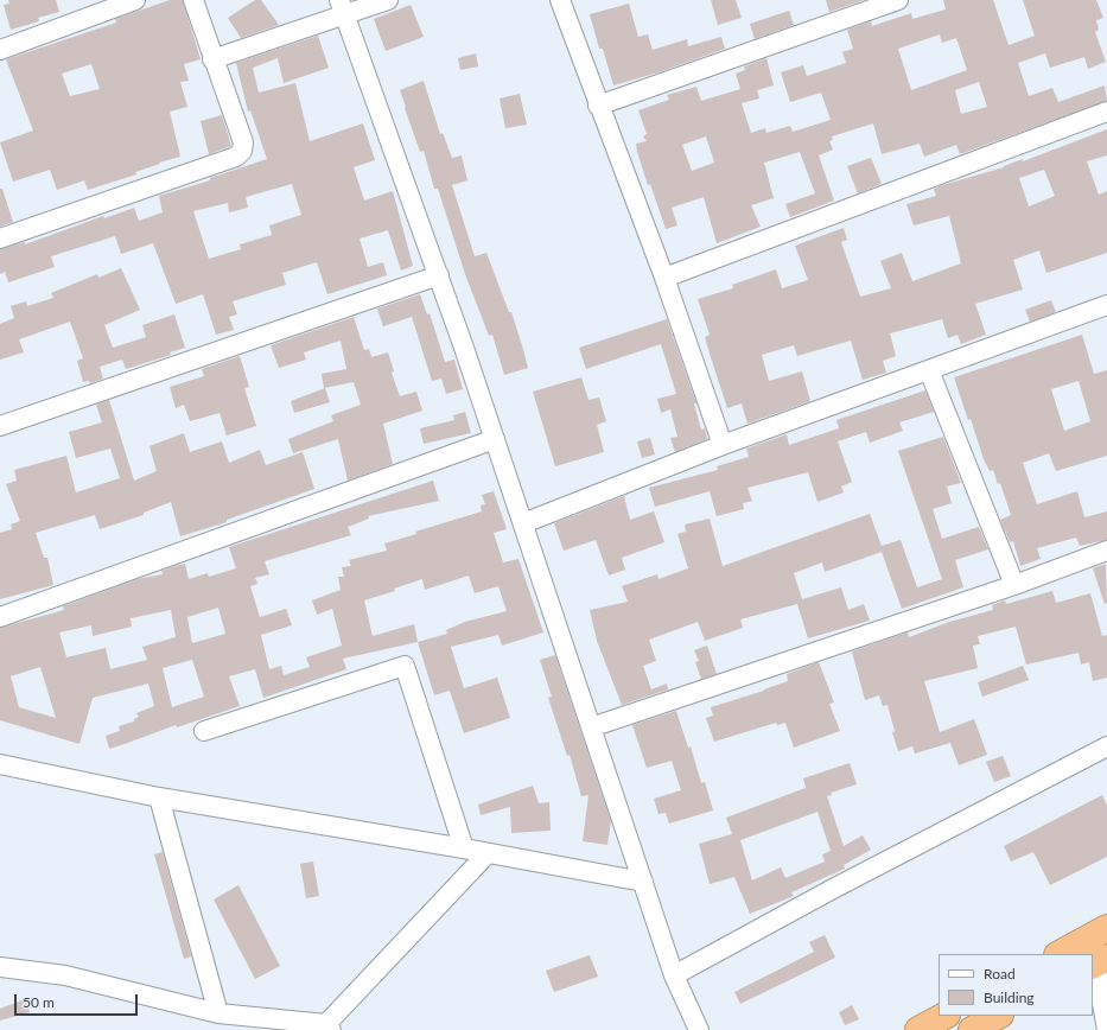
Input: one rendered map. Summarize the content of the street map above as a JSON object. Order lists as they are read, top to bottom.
{
  "legend": ["Road", "Building"],
  "scale_bar": "50 m"
}
